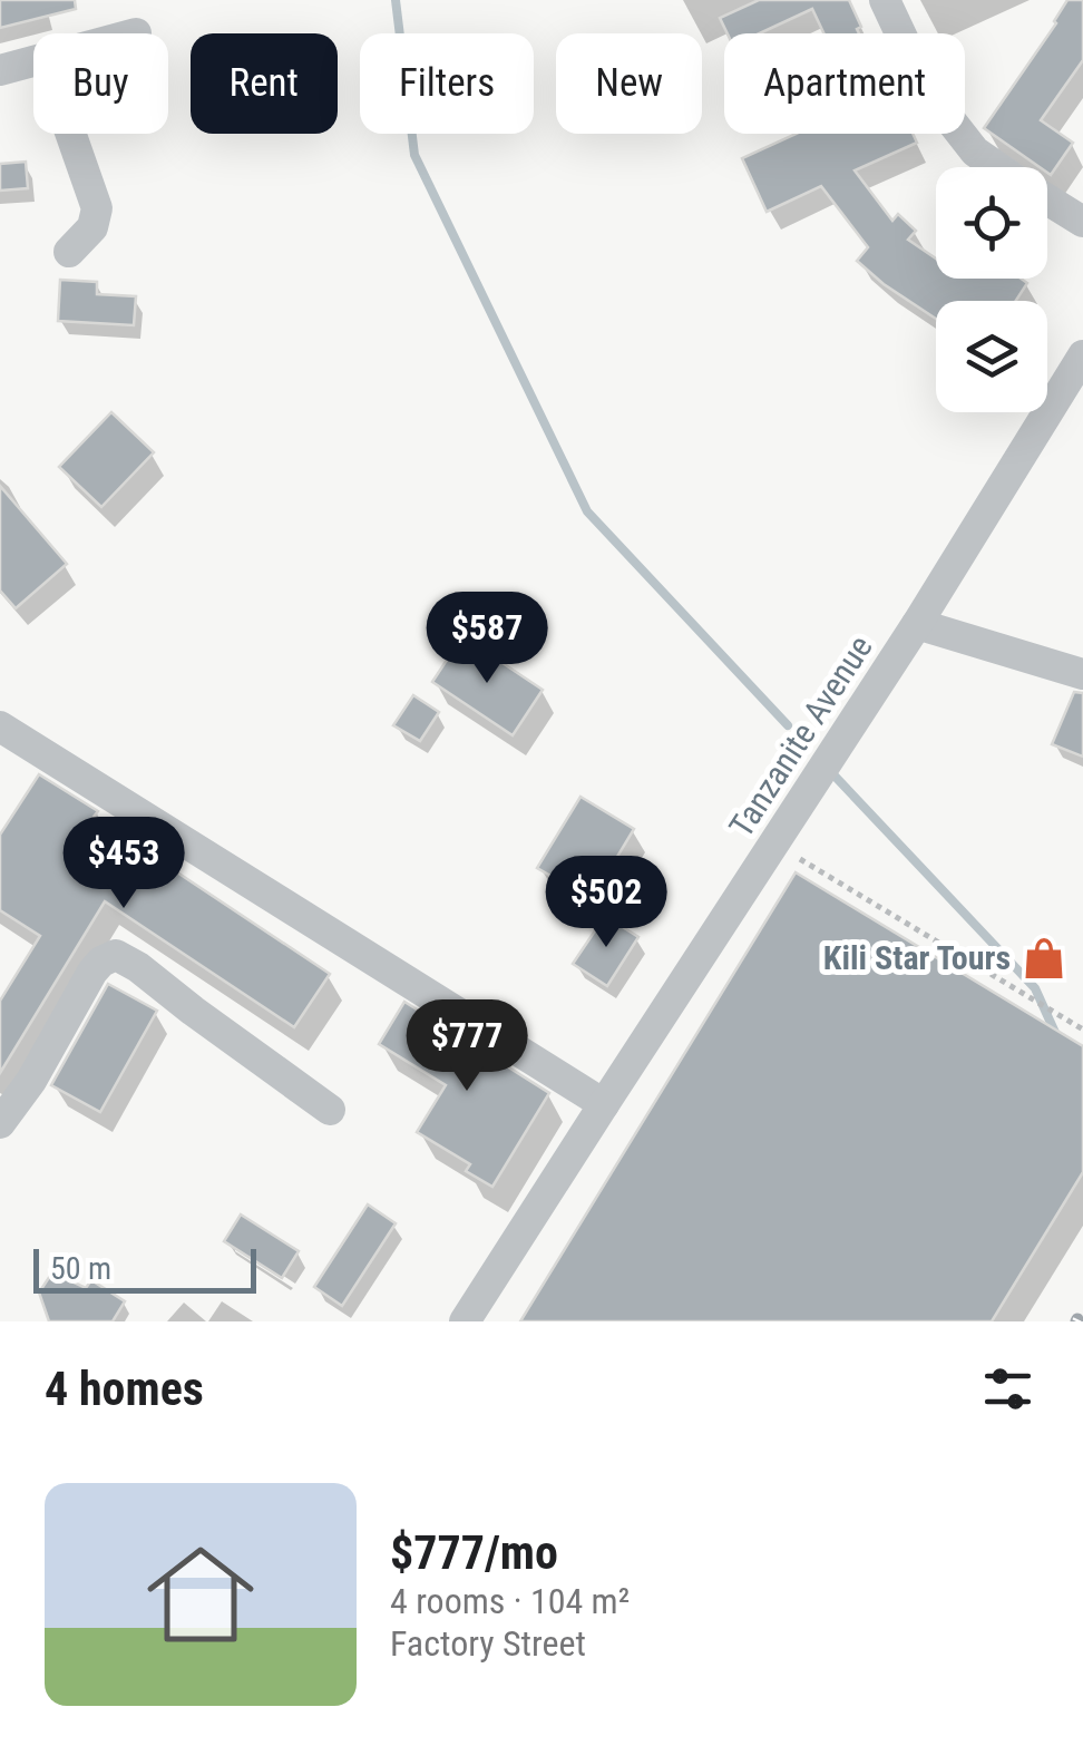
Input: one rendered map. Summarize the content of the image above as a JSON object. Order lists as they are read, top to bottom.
{
  "streets": {
    "street": ["Tanzanite Avenue"]
  },
  "places": {
    "shop": ["Kili Star Tours"]
  },
  "scale_bar": "50 m",
  "page": {
    "chip": [
      "Buy",
      "Rent",
      "Filters",
      "New",
      "Apartment"
    ],
    "price": [
      "$587",
      "$453",
      "$502",
      "$777"
    ],
    "scale": "50 m",
    "heading": "4 homes",
    "list": [
      {
        "name": "$777/mo",
        "note": "4 rooms · 104 m² · Factory Street"
      }
    ]
  }
}
